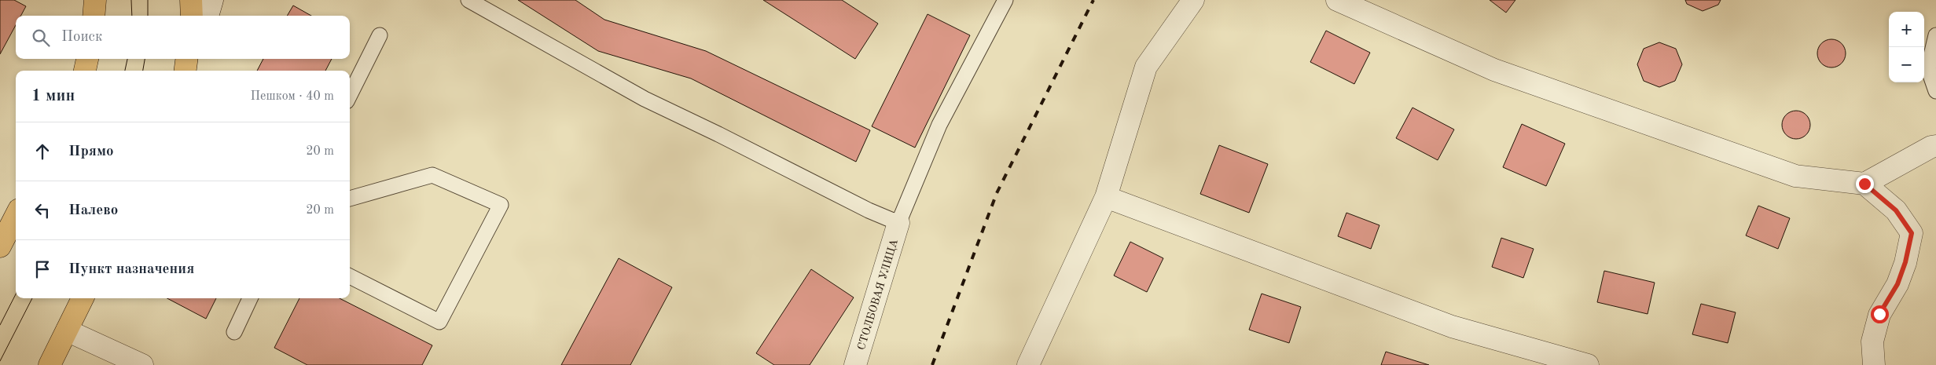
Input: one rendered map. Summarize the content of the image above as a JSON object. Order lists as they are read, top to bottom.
{
  "streets": {
    "street": ["СТОЛБОВАЯ УЛИЦА"]
  },
  "page": {
    "map_buttons": ["+", "−"],
    "search": "Поиск",
    "heading": ["1 мин", "Пешком · 40 m"],
    "list": [
      ["Прямо", "20 m"],
      ["Налево", "20 m"],
      "Пункт назначения"
    ]
  }
}
